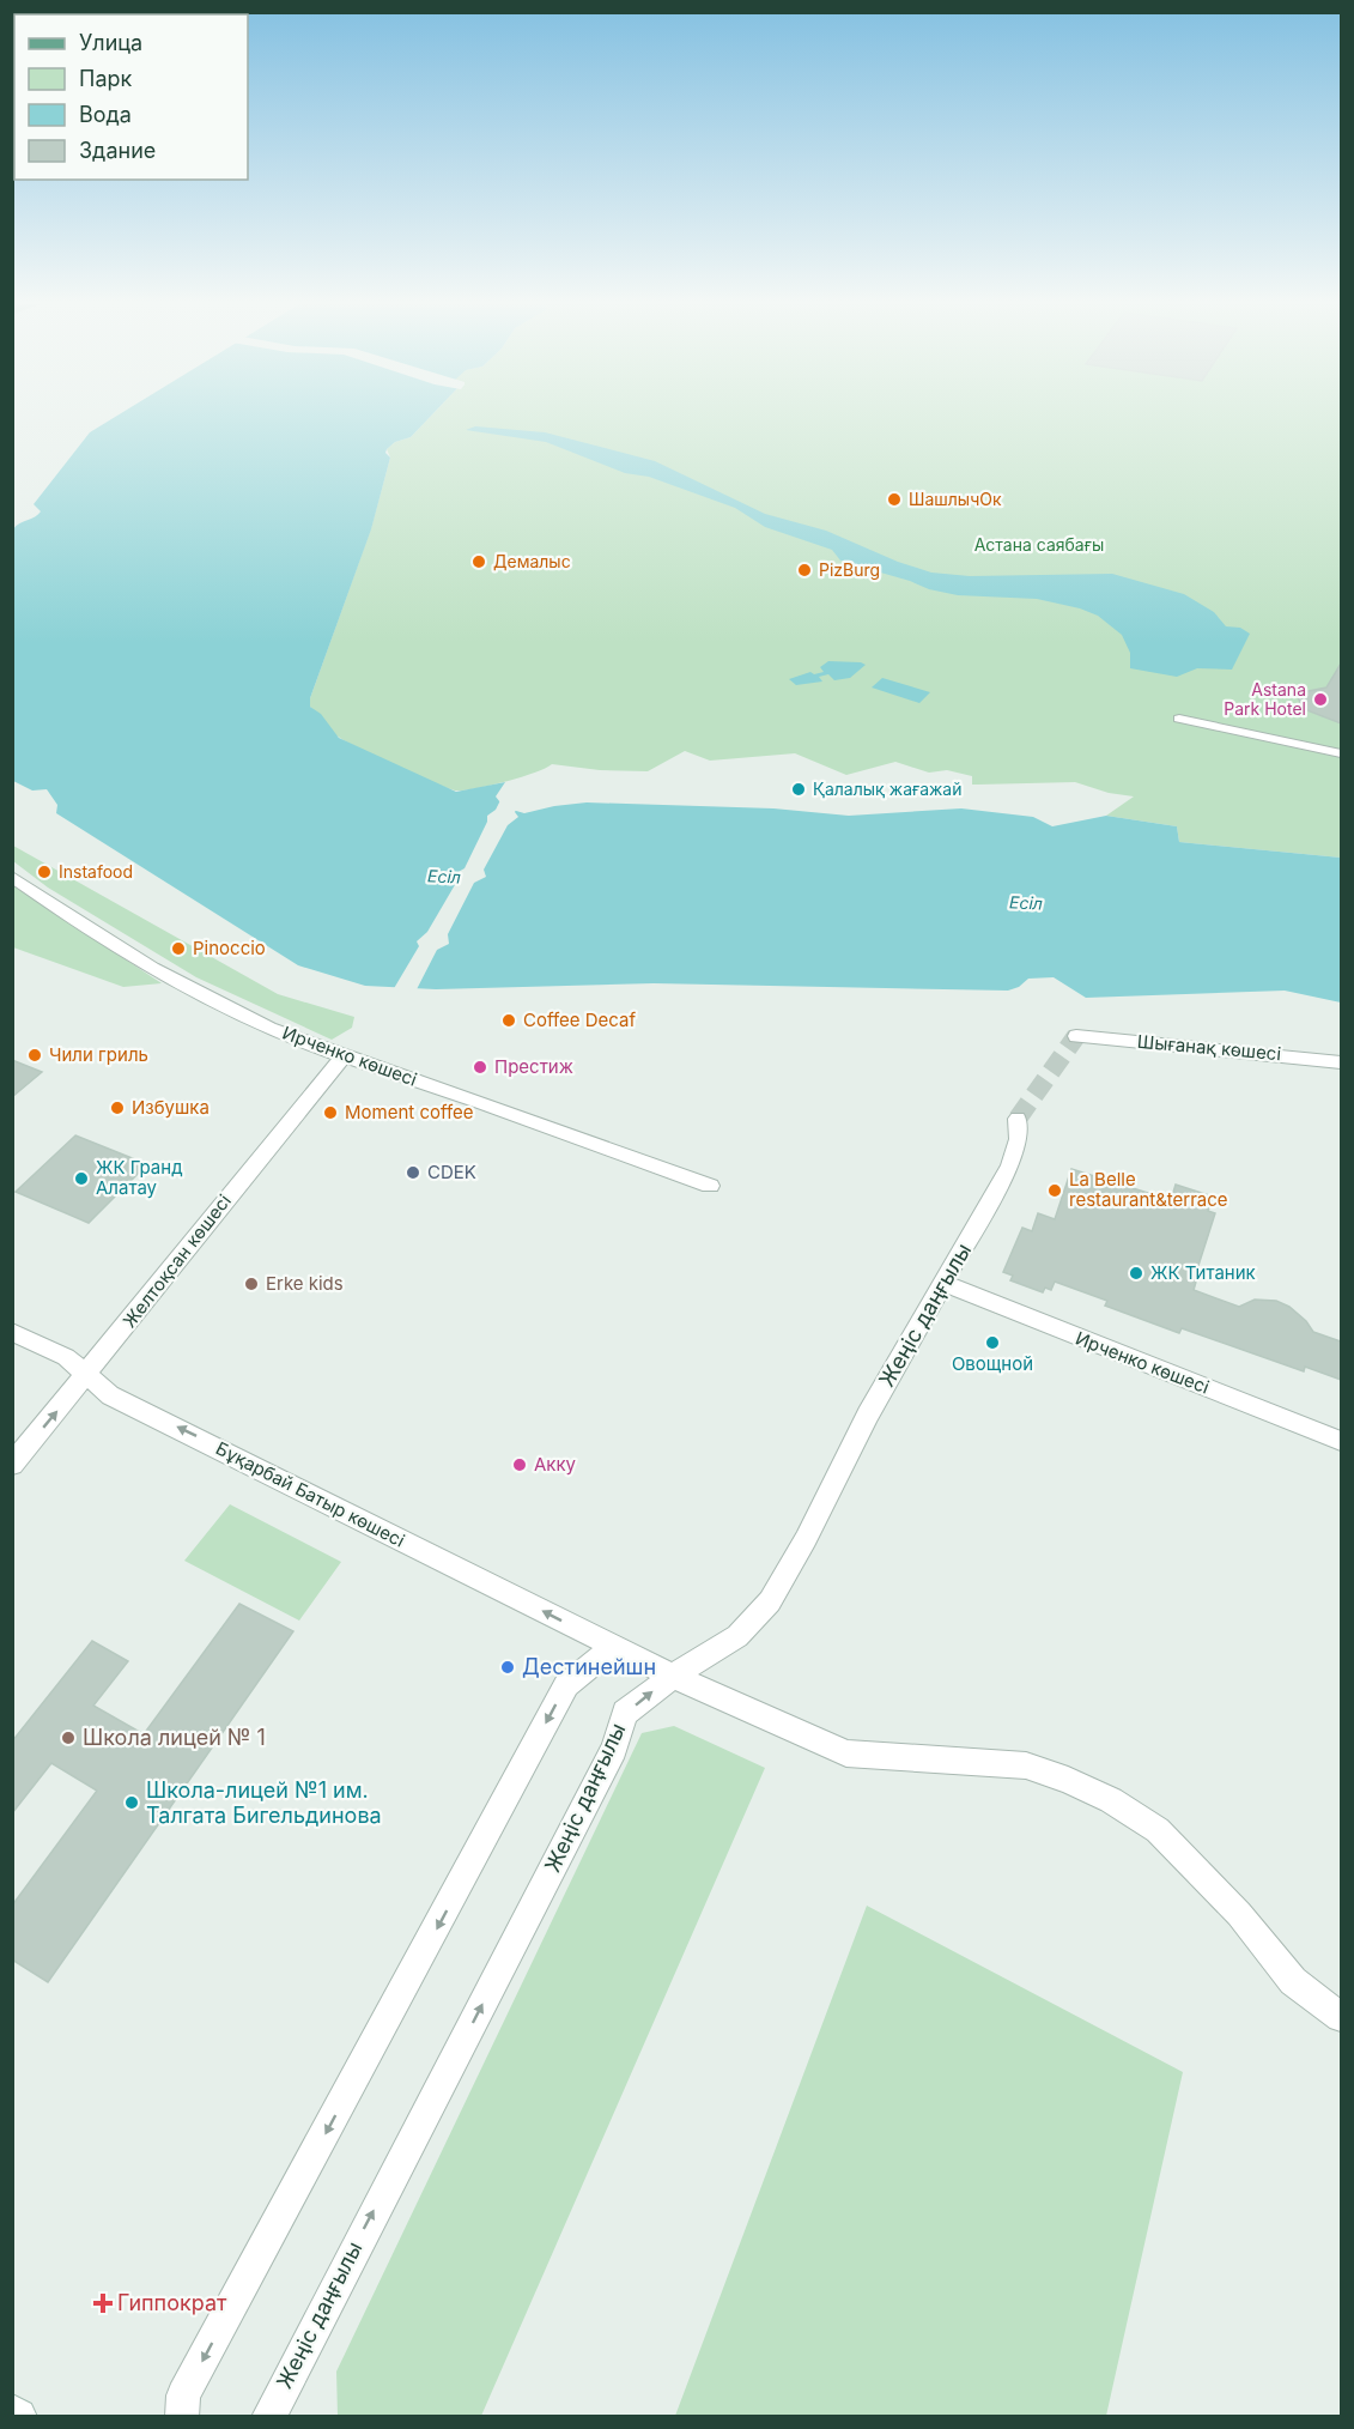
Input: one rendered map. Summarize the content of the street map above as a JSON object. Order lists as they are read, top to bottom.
{
  "streets": {
    "street": [
      "Шығанақ көшесі",
      "Ирченко көшесі",
      "Желтоқсан көшесі",
      "Жеңіс даңғылы",
      "Бұқарбай Батыр көшесі"
    ]
  },
  "crossings": [
    ["Ирченко көшесі", "Желтоқсан көшесі"],
    ["Ирченко көшесі", "Жеңіс даңғылы"],
    ["Желтоқсан көшесі", "Бұқарбай Батыр көшесі"],
    ["Жеңіс даңғылы", "Бұқарбай Батыр көшесі"]
  ],
  "one_way": ["Бұқарбай Батыр көшесі"],
  "water": ["Есіл"],
  "parks": ["Астана саябағы"],
  "places": {
    "other": [
      "ШашлычОк",
      "Демалыс",
      "PizBurg",
      "Astana Park Hotel",
      "Қалалық жағажай",
      "Instafood",
      "Pinoccio",
      "Coffee Decaf",
      "Чили гриль",
      "Престиж",
      "Избушка",
      "Moment coffee",
      "CDEK",
      "ЖК Гранд Алатау",
      "La Belle restaurant&terrace",
      "ЖК Титаник",
      "Erke kids",
      "Овощной",
      "Акку",
      "Дестинейшн",
      "Школа лицей № 1",
      "Школа-лицей №1 им. Талгата Бигельдинова"
    ],
    "health": ["Гиппократ"]
  },
  "legend": [
    "Улица",
    "Парк",
    "Вода",
    "Здание"
  ]
}
